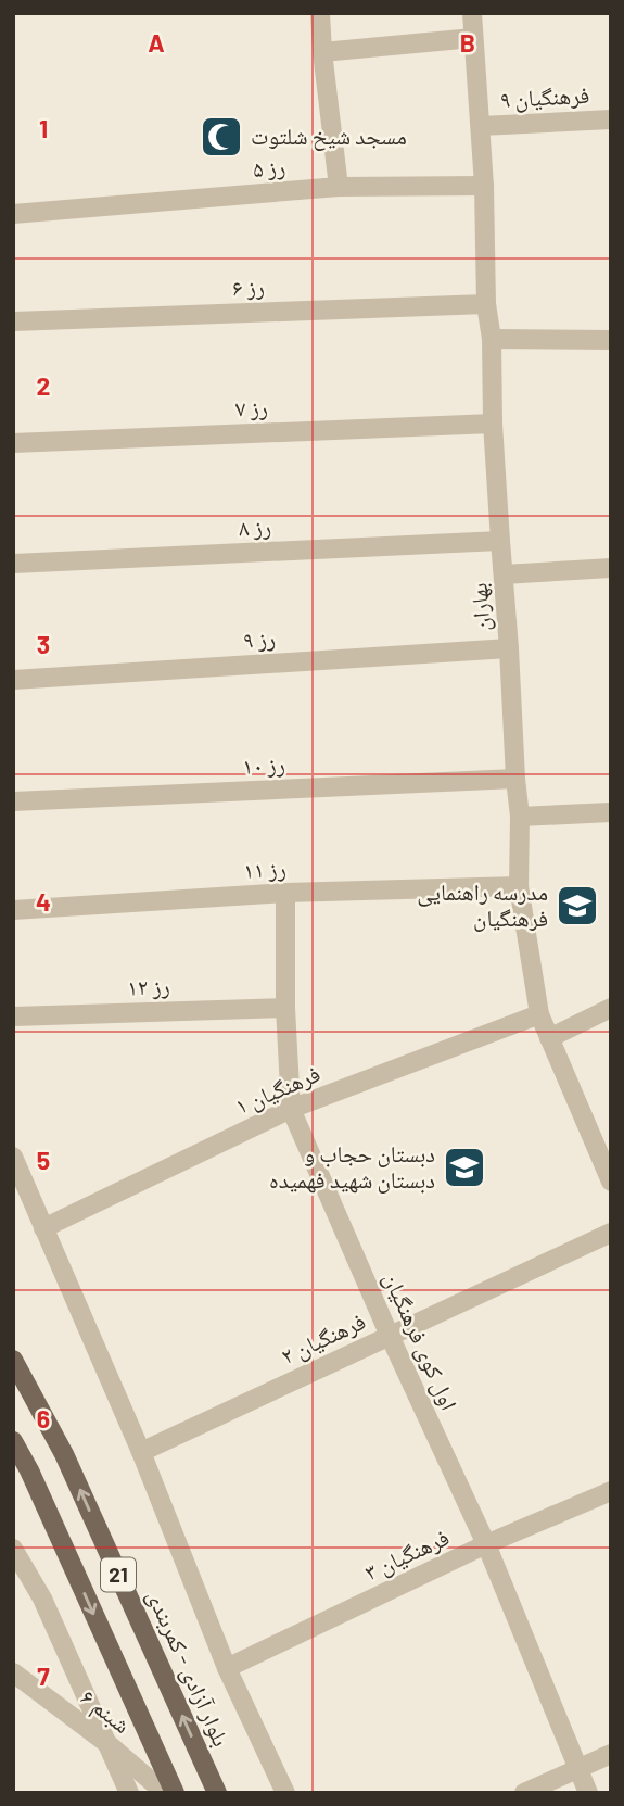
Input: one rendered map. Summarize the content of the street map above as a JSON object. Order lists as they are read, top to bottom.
{
  "streets": {
    "main road": ["21", "بلوار آزادی - کمربندی"],
    "street": [
      "فرهنگیان ۹",
      "رز ۵",
      "رز ۶",
      "رز ۷",
      "رز ۸",
      "بهاران",
      "رز ۹",
      "رز ۱۰",
      "رز ۱۱",
      "رز ۱۲",
      "فرهنگیان ۱",
      "فرهنگیان ۲",
      "اول کوی فرهنگیان",
      "فرهنگیان ۳",
      "شبنم ۶"
    ]
  },
  "crossings": [
    ["فرهنگیان ۹", "بهاران"],
    ["رز ۵", "بهاران"],
    ["رز ۶", "بهاران"],
    ["رز ۷", "بهاران"],
    ["رز ۸", "بهاران"],
    ["بهاران", "رز ۹"],
    ["بهاران", "رز ۱۰"],
    ["بهاران", "رز ۱۱"],
    ["بهاران", "فرهنگیان ۱"],
    ["رز ۱۱", "اول کوی فرهنگیان"],
    ["رز ۱۲", "اول کوی فرهنگیان"],
    ["فرهنگیان ۱", "اول کوی فرهنگیان"],
    ["فرهنگیان ۲", "اول کوی فرهنگیان"],
    ["اول کوی فرهنگیان", "فرهنگیان ۳"]
  ],
  "places": {
    "mosque": ["مسجد شیخ شلتوت"],
    "school or university": ["مدرسه راهنمایی فرهنگیان", "دبستان حجاب و دبستان شهید فهمیده"]
  },
  "grid": {
    "columns": ["A", "B"],
    "rows": [
      "1",
      "2",
      "3",
      "4",
      "5",
      "6",
      "7"
    ]
  }
}
